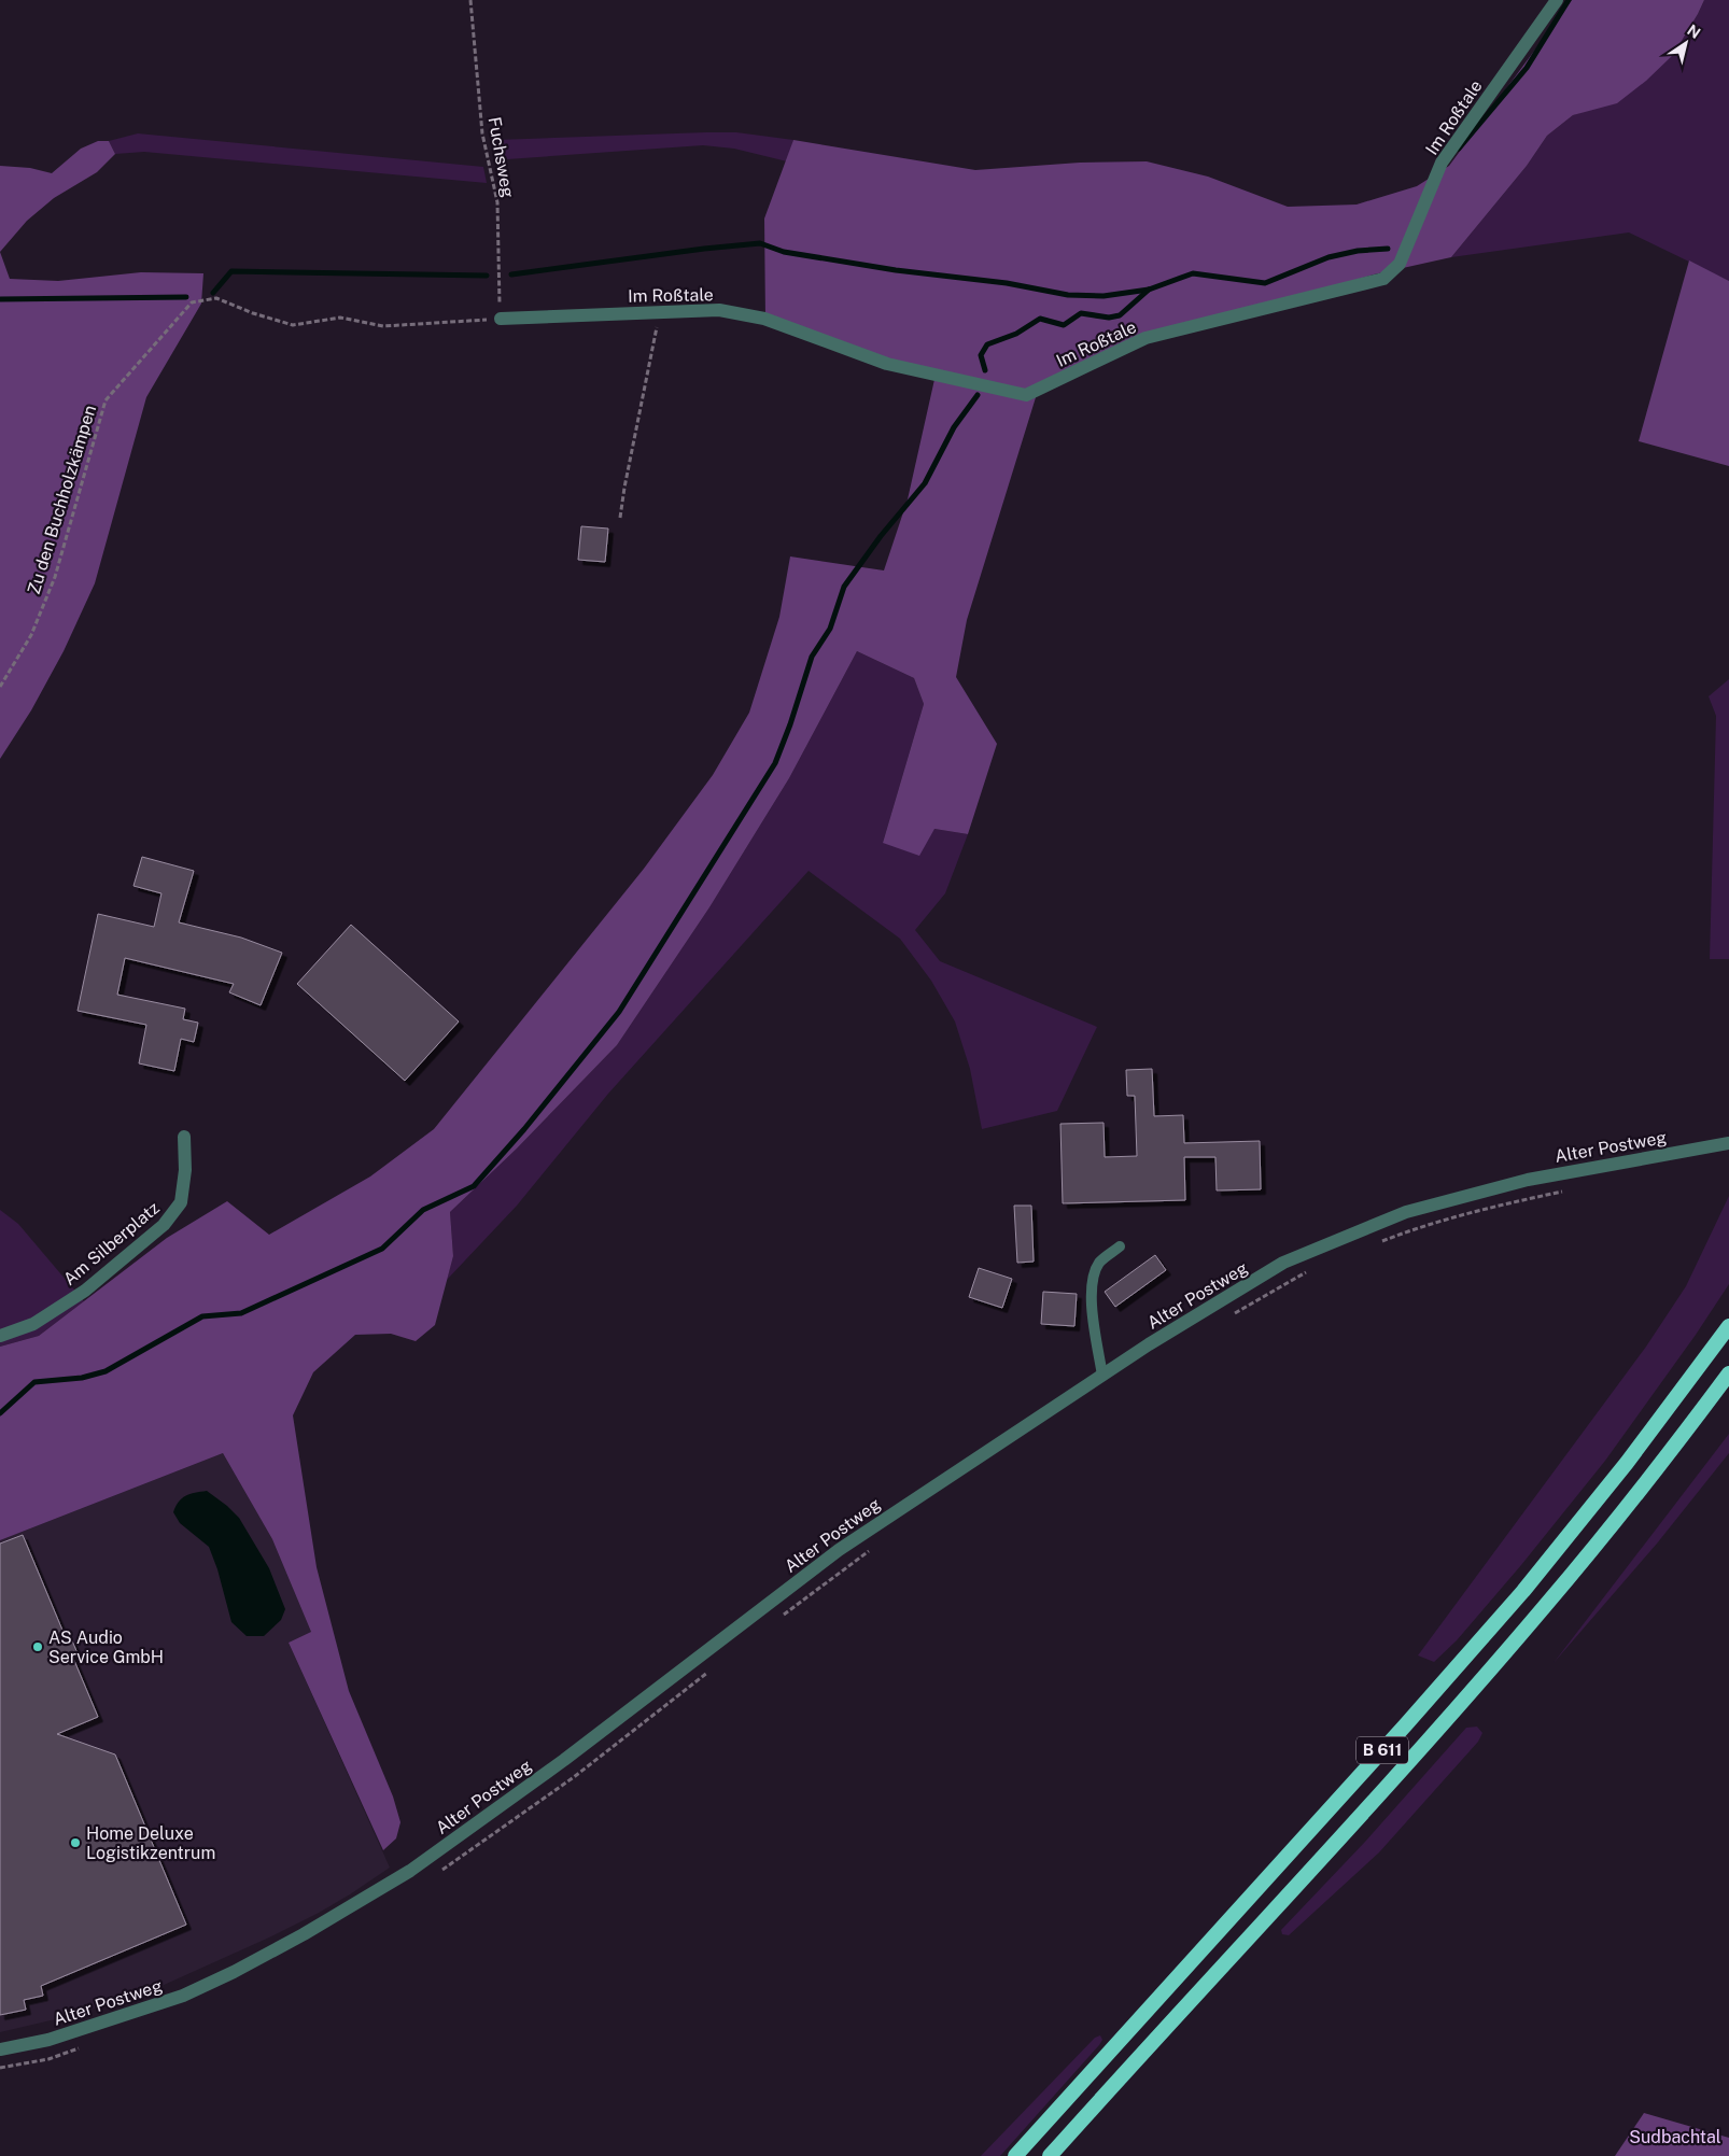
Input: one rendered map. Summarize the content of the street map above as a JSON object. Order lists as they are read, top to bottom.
{
  "streets": {
    "highway": ["B 611"],
    "street": ["Im Roßtale", "Alter Postweg", "Am Silberplatz"],
    "path": ["Fuchsweg", "Zu den Buchholzkämpen"]
  },
  "crossings": [
    ["Im Roßtale", "Fuchsweg"],
    ["Im Roßtale", "Zu den Buchholzkämpen"],
    ["Fuchsweg", "Zu den Buchholzkämpen"]
  ],
  "parks": ["Sudbachtal"],
  "places": ["AS Audio Service GmbH", "Home Deluxe Logistikzentrum"],
  "north": "top right"
}
